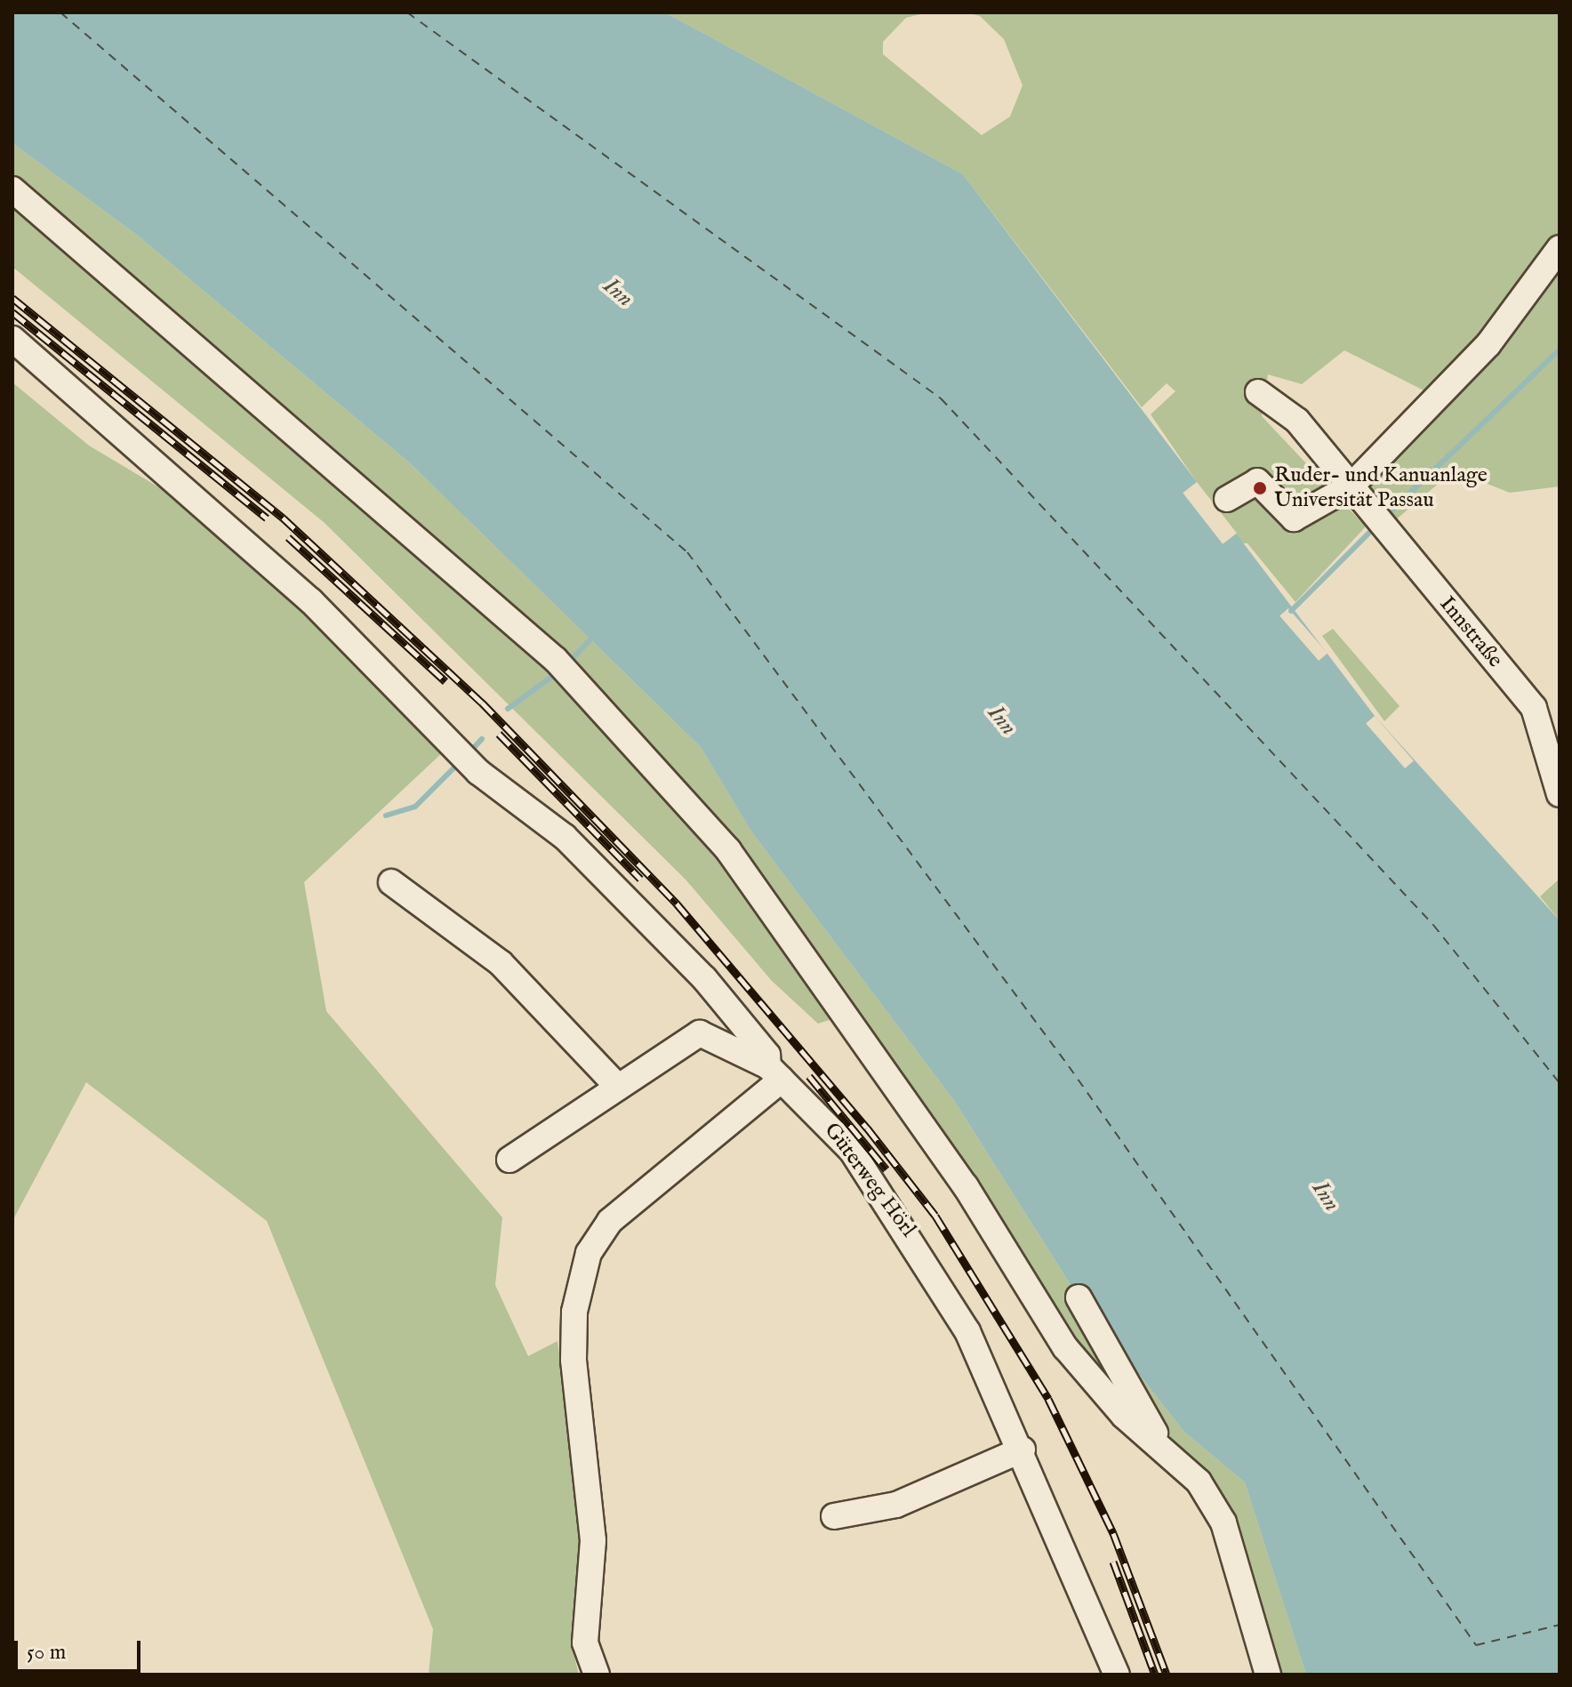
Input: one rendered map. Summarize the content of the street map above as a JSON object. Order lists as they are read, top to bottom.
{
  "streets": {
    "street": ["Innstraße", "Güterweg Hörl"]
  },
  "water": ["Inn"],
  "places": ["Ruder- und Kanuanlage Universität Passau"],
  "scale_bar": "50 m"
}
